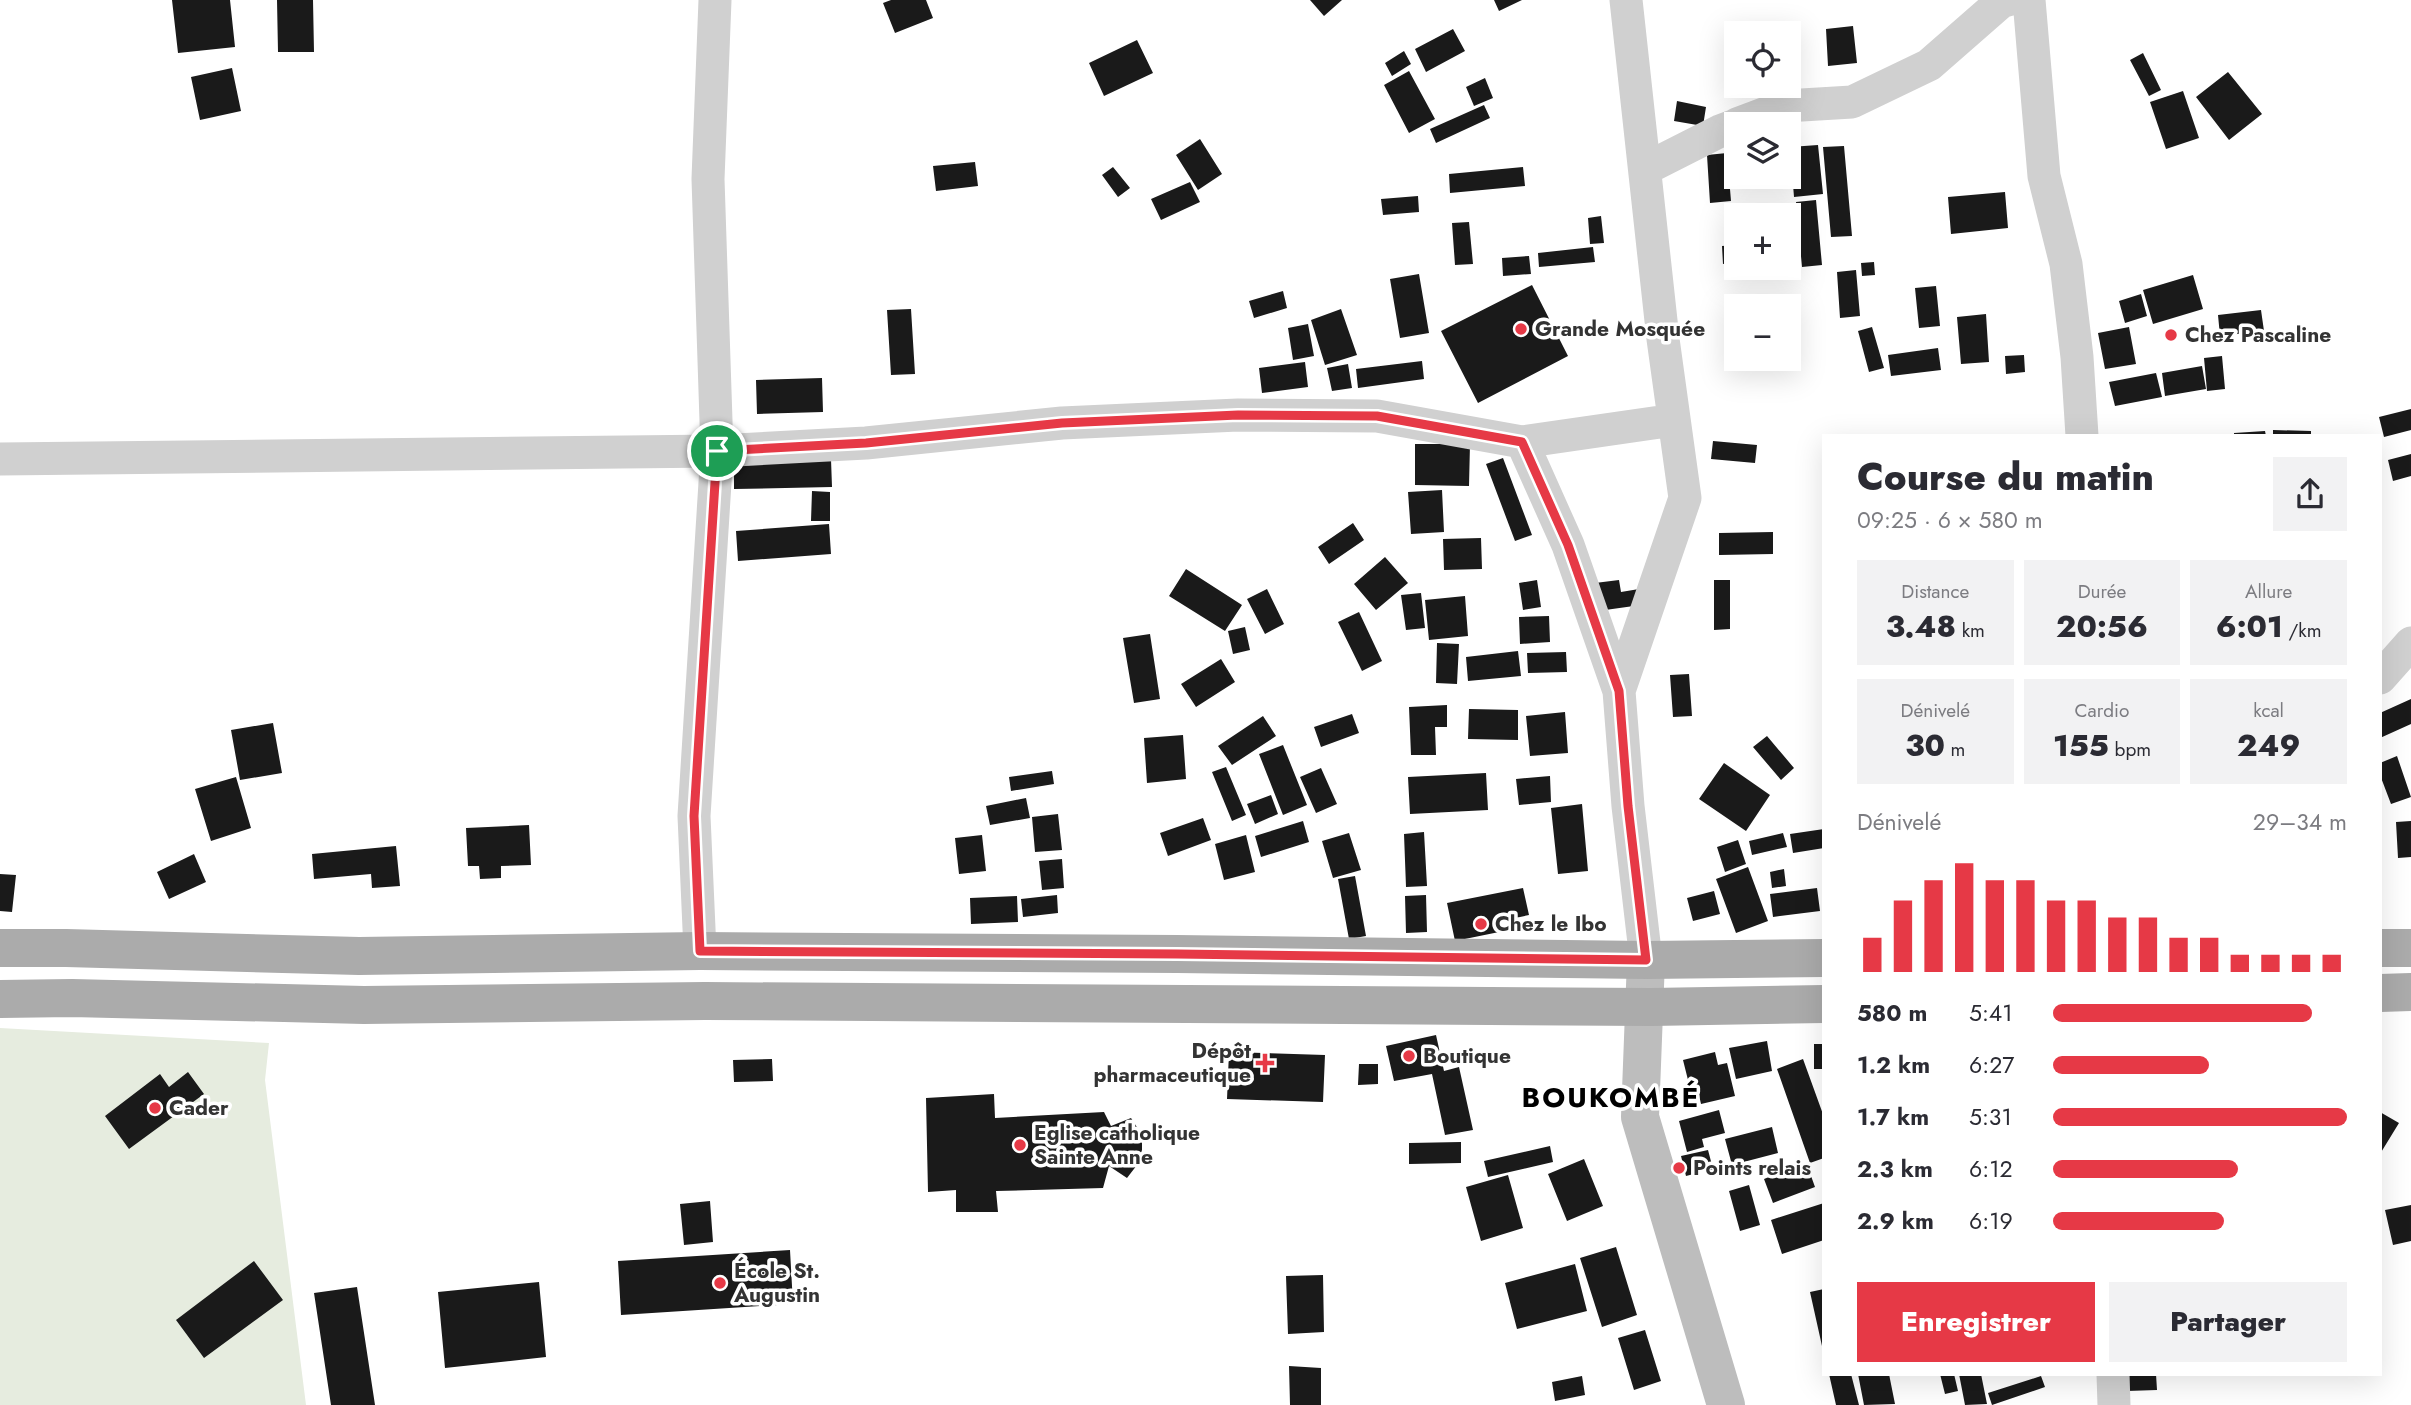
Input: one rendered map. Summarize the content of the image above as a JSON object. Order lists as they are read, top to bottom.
{
  "districts": ["BOUKOMBÉ"],
  "places": {
    "other": [
      "Grande Mosquée",
      "Chez Pascaline",
      "Chez le Ibo",
      "Boutique",
      "Cader",
      "Eglise catholique Sainte Anne",
      "Points relais",
      "École St. Augustin"
    ],
    "health": ["Dépôt pharmaceutique"]
  },
  "page": {
    "map_buttons": ["+", "−"],
    "heading": ["Course du matin", "09:25 · 6 × 580 m"],
    "stats": [
      ["Distance", "3.48 km"],
      ["Durée", "20:56"],
      ["Allure", "6:01 /km"],
      ["Dénivelé", "30 m"],
      ["Cardio", "155 bpm"],
      ["kcal", "249"]
    ],
    "chart": ["Dénivelé", "29–34 m"],
    "list": [
      {
        "name": "580 m",
        "note": "5:41"
      },
      {
        "name": "1.2 km",
        "note": "6:27"
      },
      {
        "name": "1.7 km",
        "note": "5:31"
      },
      {
        "name": "2.3 km",
        "note": "6:12"
      },
      {
        "name": "2.9 km",
        "note": "6:19"
      }
    ],
    "buttons": ["Enregistrer", "Partager"]
  }
}
